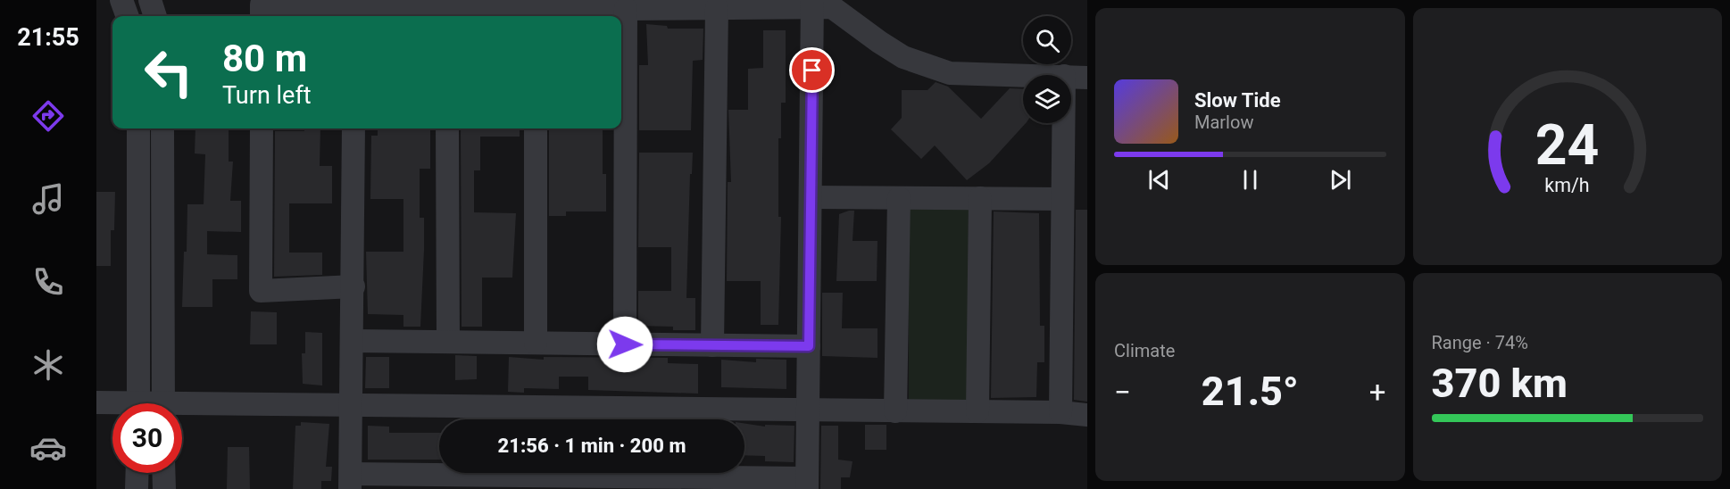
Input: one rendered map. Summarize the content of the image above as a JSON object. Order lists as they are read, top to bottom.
{
  "page": {
    "tabs": "21:55",
    "turn": ["80 m", "Turn left"],
    "song": ["Slow Tide", "Marlow"],
    "tile": [
      "Climate",
      ["Range · 74%", "370 km"]
    ],
    "heat": ["−", "21.5°", "+"],
    "limit": "30",
    "trip": "21:56 · 1 min · 200 m",
    "gauge": ["24", "km/h"]
  }
}
